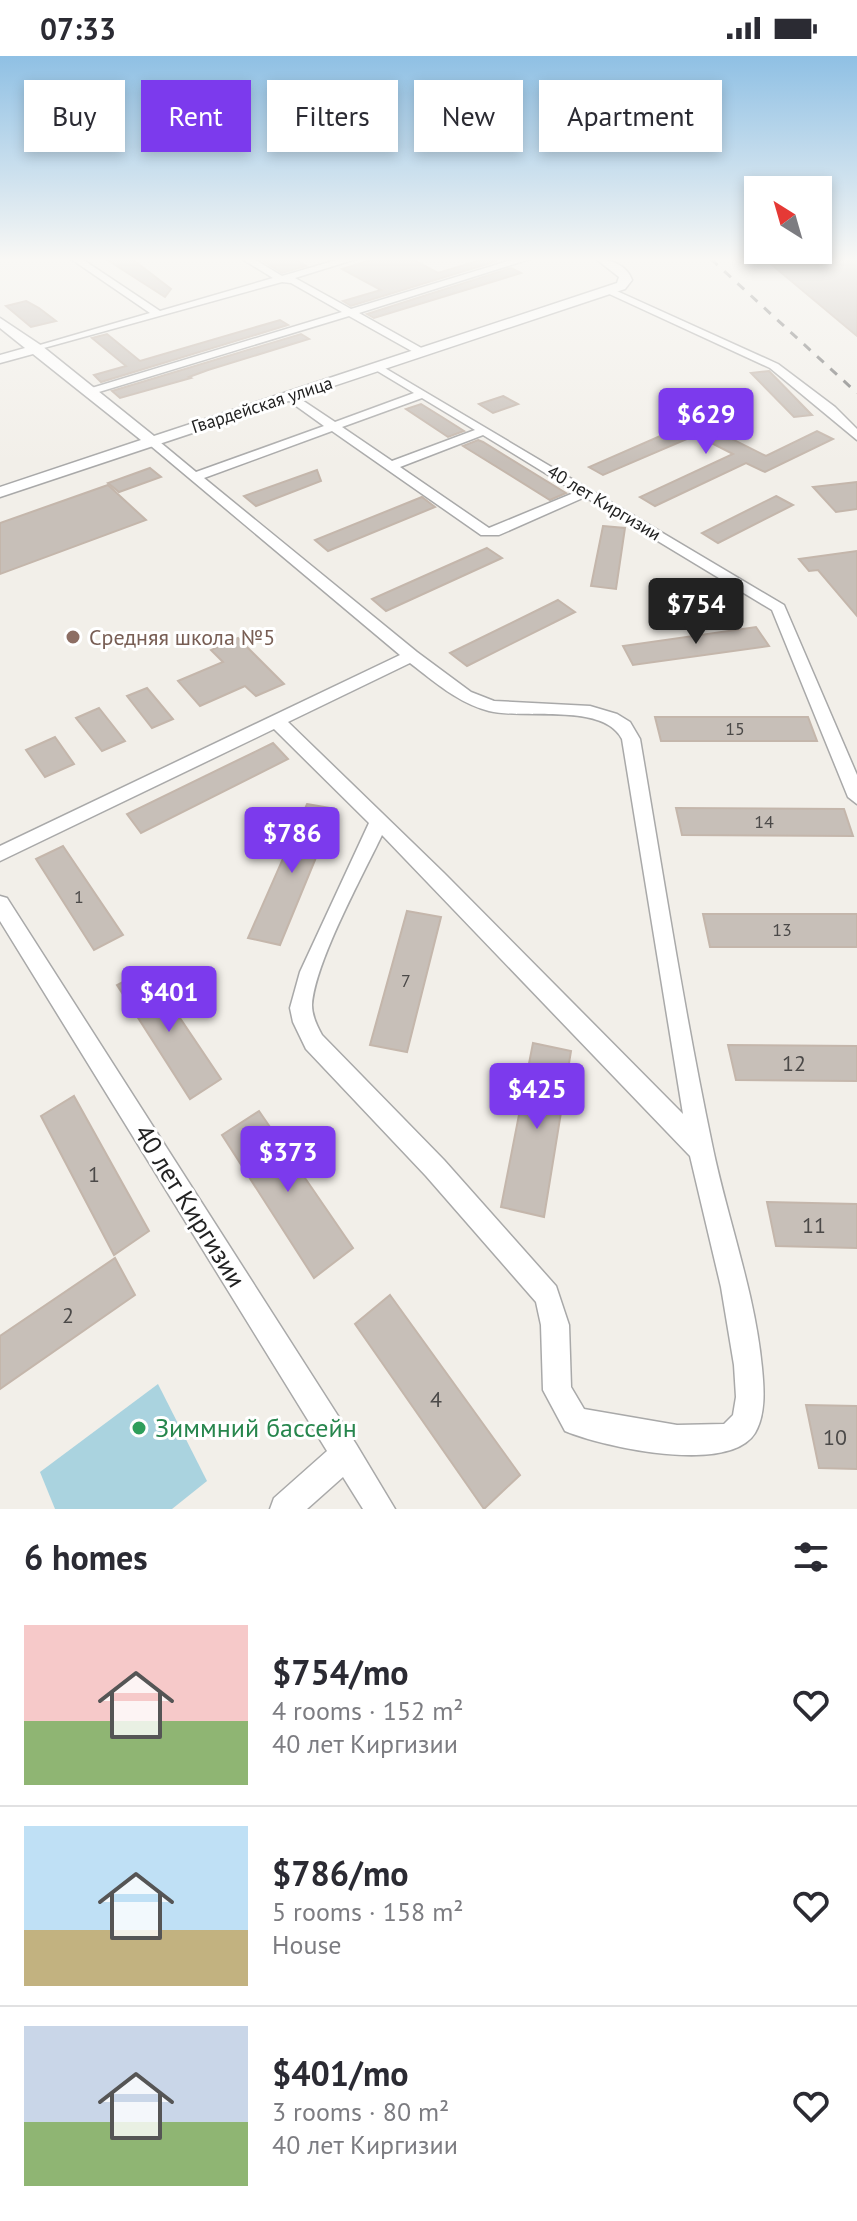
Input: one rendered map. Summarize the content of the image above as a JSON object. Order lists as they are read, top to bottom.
{
  "streets": {
    "street": ["Гвардейская улица", "40 лет Киргизии"]
  },
  "crossings": [
    ["Гвардейская улица", "40 лет Киргизии"]
  ],
  "places": ["Средняя школа №5", "Зиммний бассейн"],
  "house_numbers": [
    "15",
    "14",
    "1",
    "13",
    "7",
    "12",
    "1",
    "11",
    "2",
    "4",
    "10"
  ],
  "north": "top left",
  "page": {
    "status": "07:33",
    "chip": [
      "Buy",
      "Rent",
      "Filters",
      "New",
      "Apartment"
    ],
    "price": [
      "$629",
      "$754",
      "$786",
      "$401",
      "$425",
      "$373"
    ],
    "heading": "6 homes",
    "list": [
      {
        "name": "$754/mo",
        "note": "4 rooms · 152 m² · 40 лет Киргизии"
      },
      {
        "name": "$786/mo",
        "note": "5 rooms · 158 m² · House"
      },
      {
        "name": "$401/mo",
        "note": "3 rooms · 80 m² · 40 лет Киргизии"
      }
    ]
  }
}
